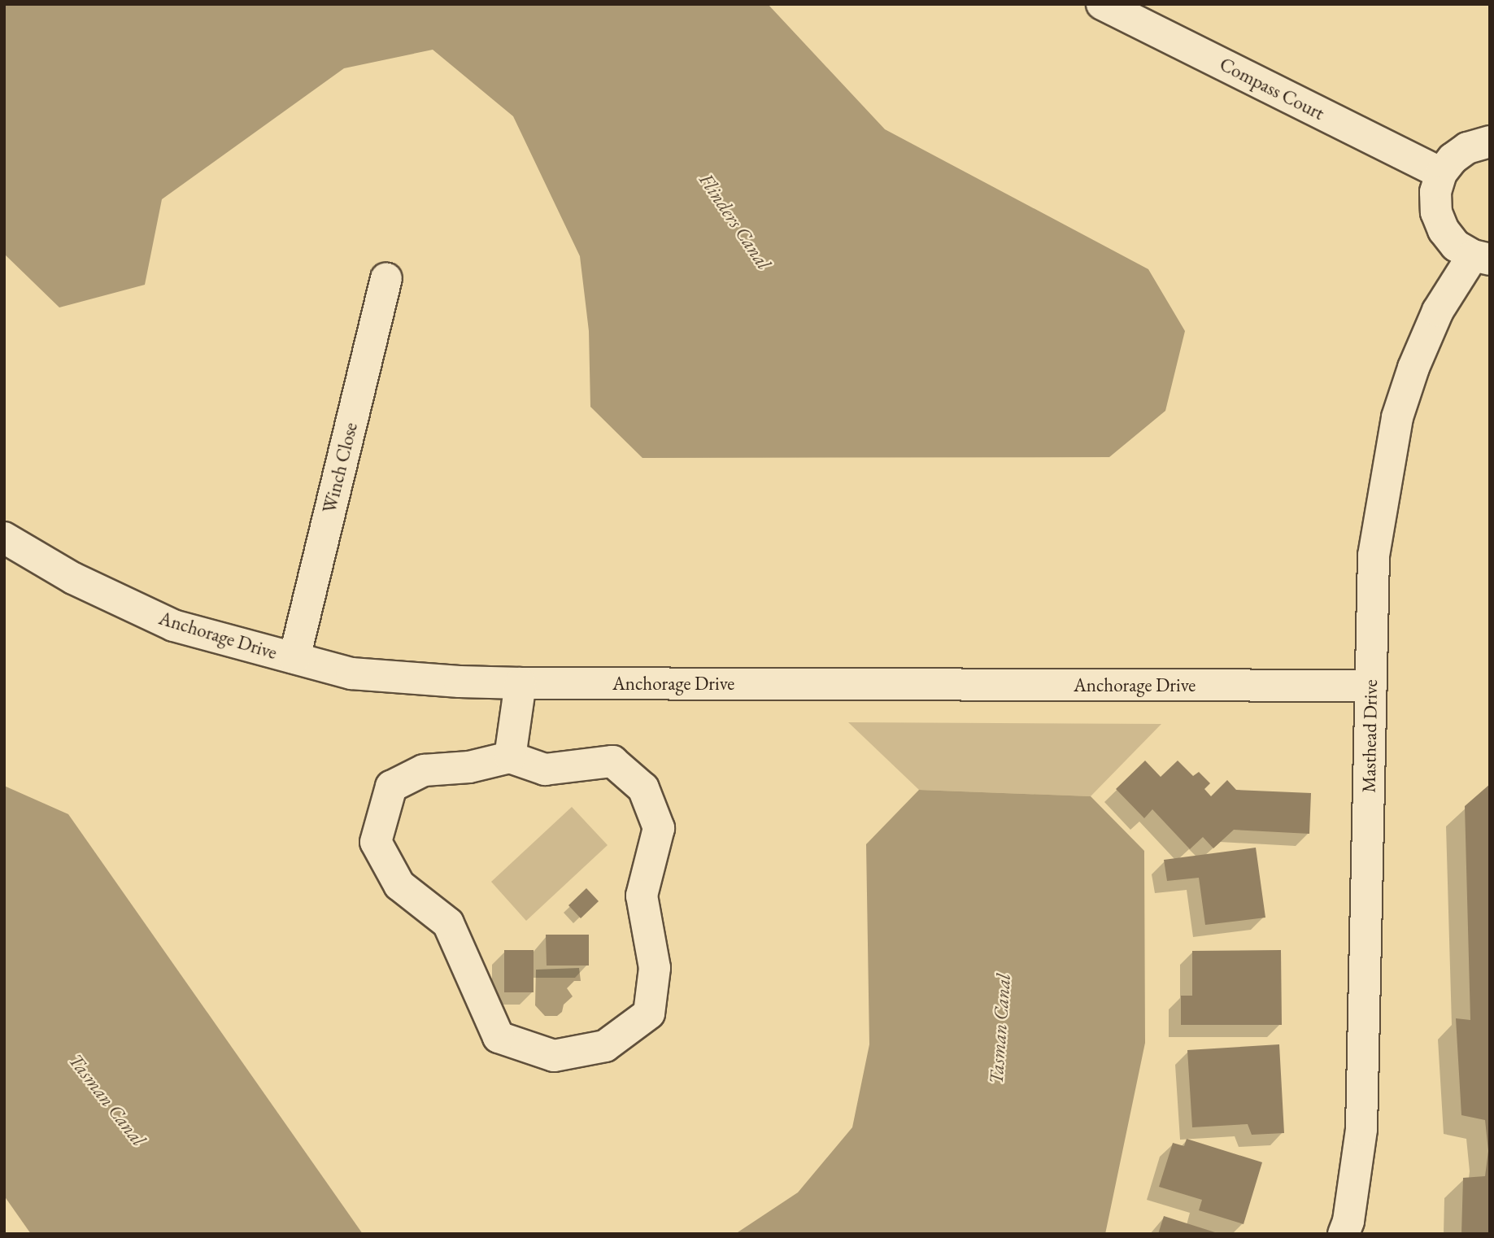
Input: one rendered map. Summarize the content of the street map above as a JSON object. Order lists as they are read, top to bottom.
{
  "streets": {
    "street": [
      "Compass Court",
      "Winch Close",
      "Anchorage Drive",
      "Masthead Drive"
    ]
  },
  "crossings": [
    ["Winch Close", "Anchorage Drive"],
    ["Anchorage Drive", "Masthead Drive"]
  ],
  "water": ["Flinders Canal", "Tasman Canal"]
}
